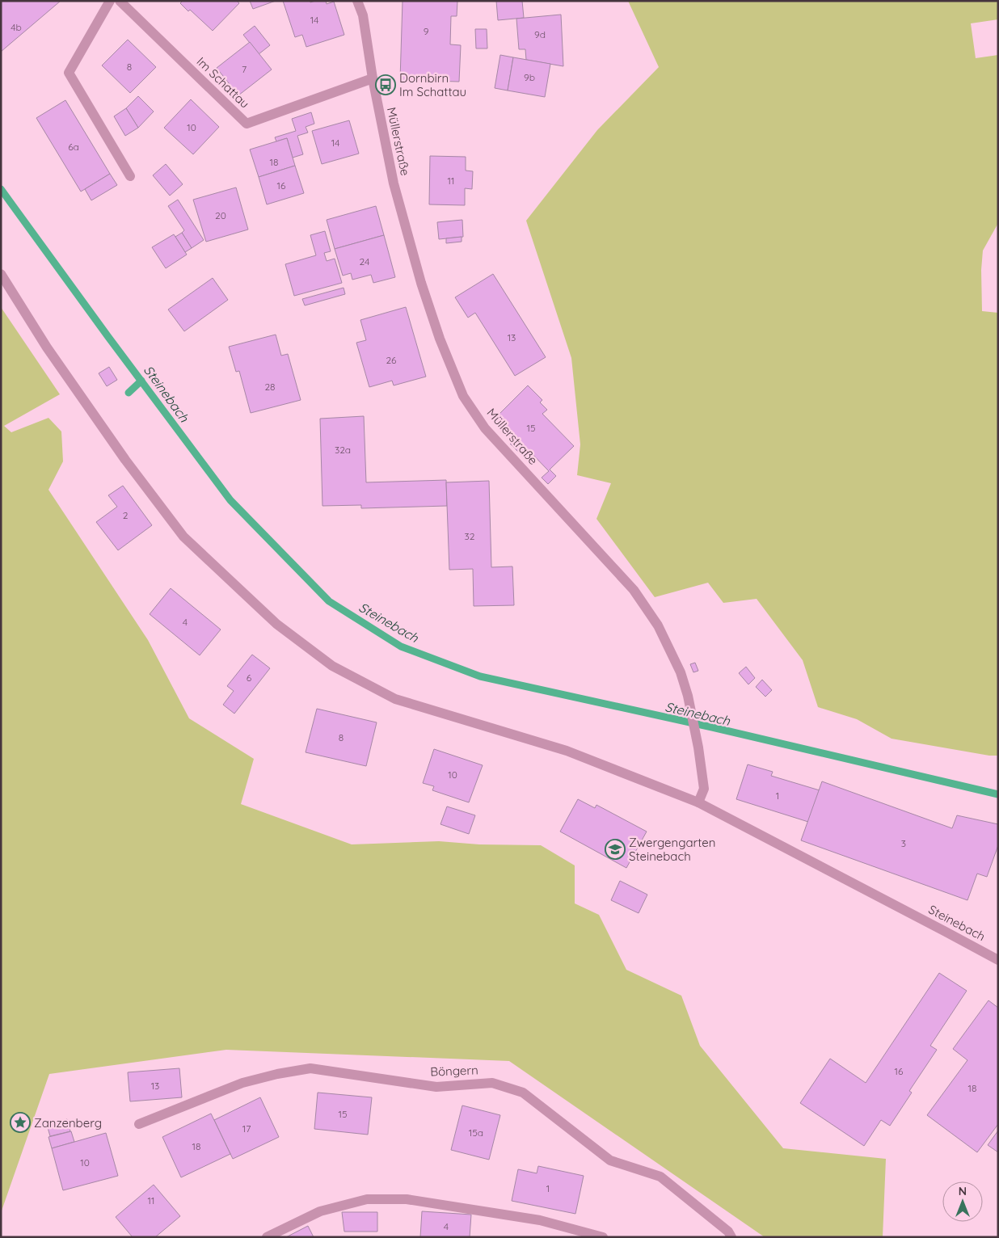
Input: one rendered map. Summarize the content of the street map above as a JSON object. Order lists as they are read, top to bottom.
{
  "streets": {
    "street": [
      "Im Schattau",
      "Müllerstraße",
      "Steinebach",
      "Böngern"
    ]
  },
  "crossings": [
    ["Im Schattau", "Müllerstraße"],
    ["Müllerstraße", "Steinebach"]
  ],
  "water": ["Steinebach"],
  "places": {
    "bus stop": ["Dornbirn Im Schattau"],
    "school or university": ["Zwergengarten Steinebach"],
    "place": ["Zanzenberg"]
  },
  "house_numbers": [
    "14",
    "4b",
    "9",
    "9d",
    "8",
    "7",
    "9b",
    "10",
    "14",
    "6a",
    "18",
    "11",
    "16",
    "20",
    "24",
    "13",
    "26",
    "28",
    "15",
    "32a",
    "2",
    "32",
    "4",
    "6",
    "8",
    "10",
    "1",
    "3",
    "16",
    "13",
    "18",
    "15",
    "17",
    "15a",
    "18",
    "10",
    "1",
    "11",
    "4"
  ],
  "north": "top"
}
